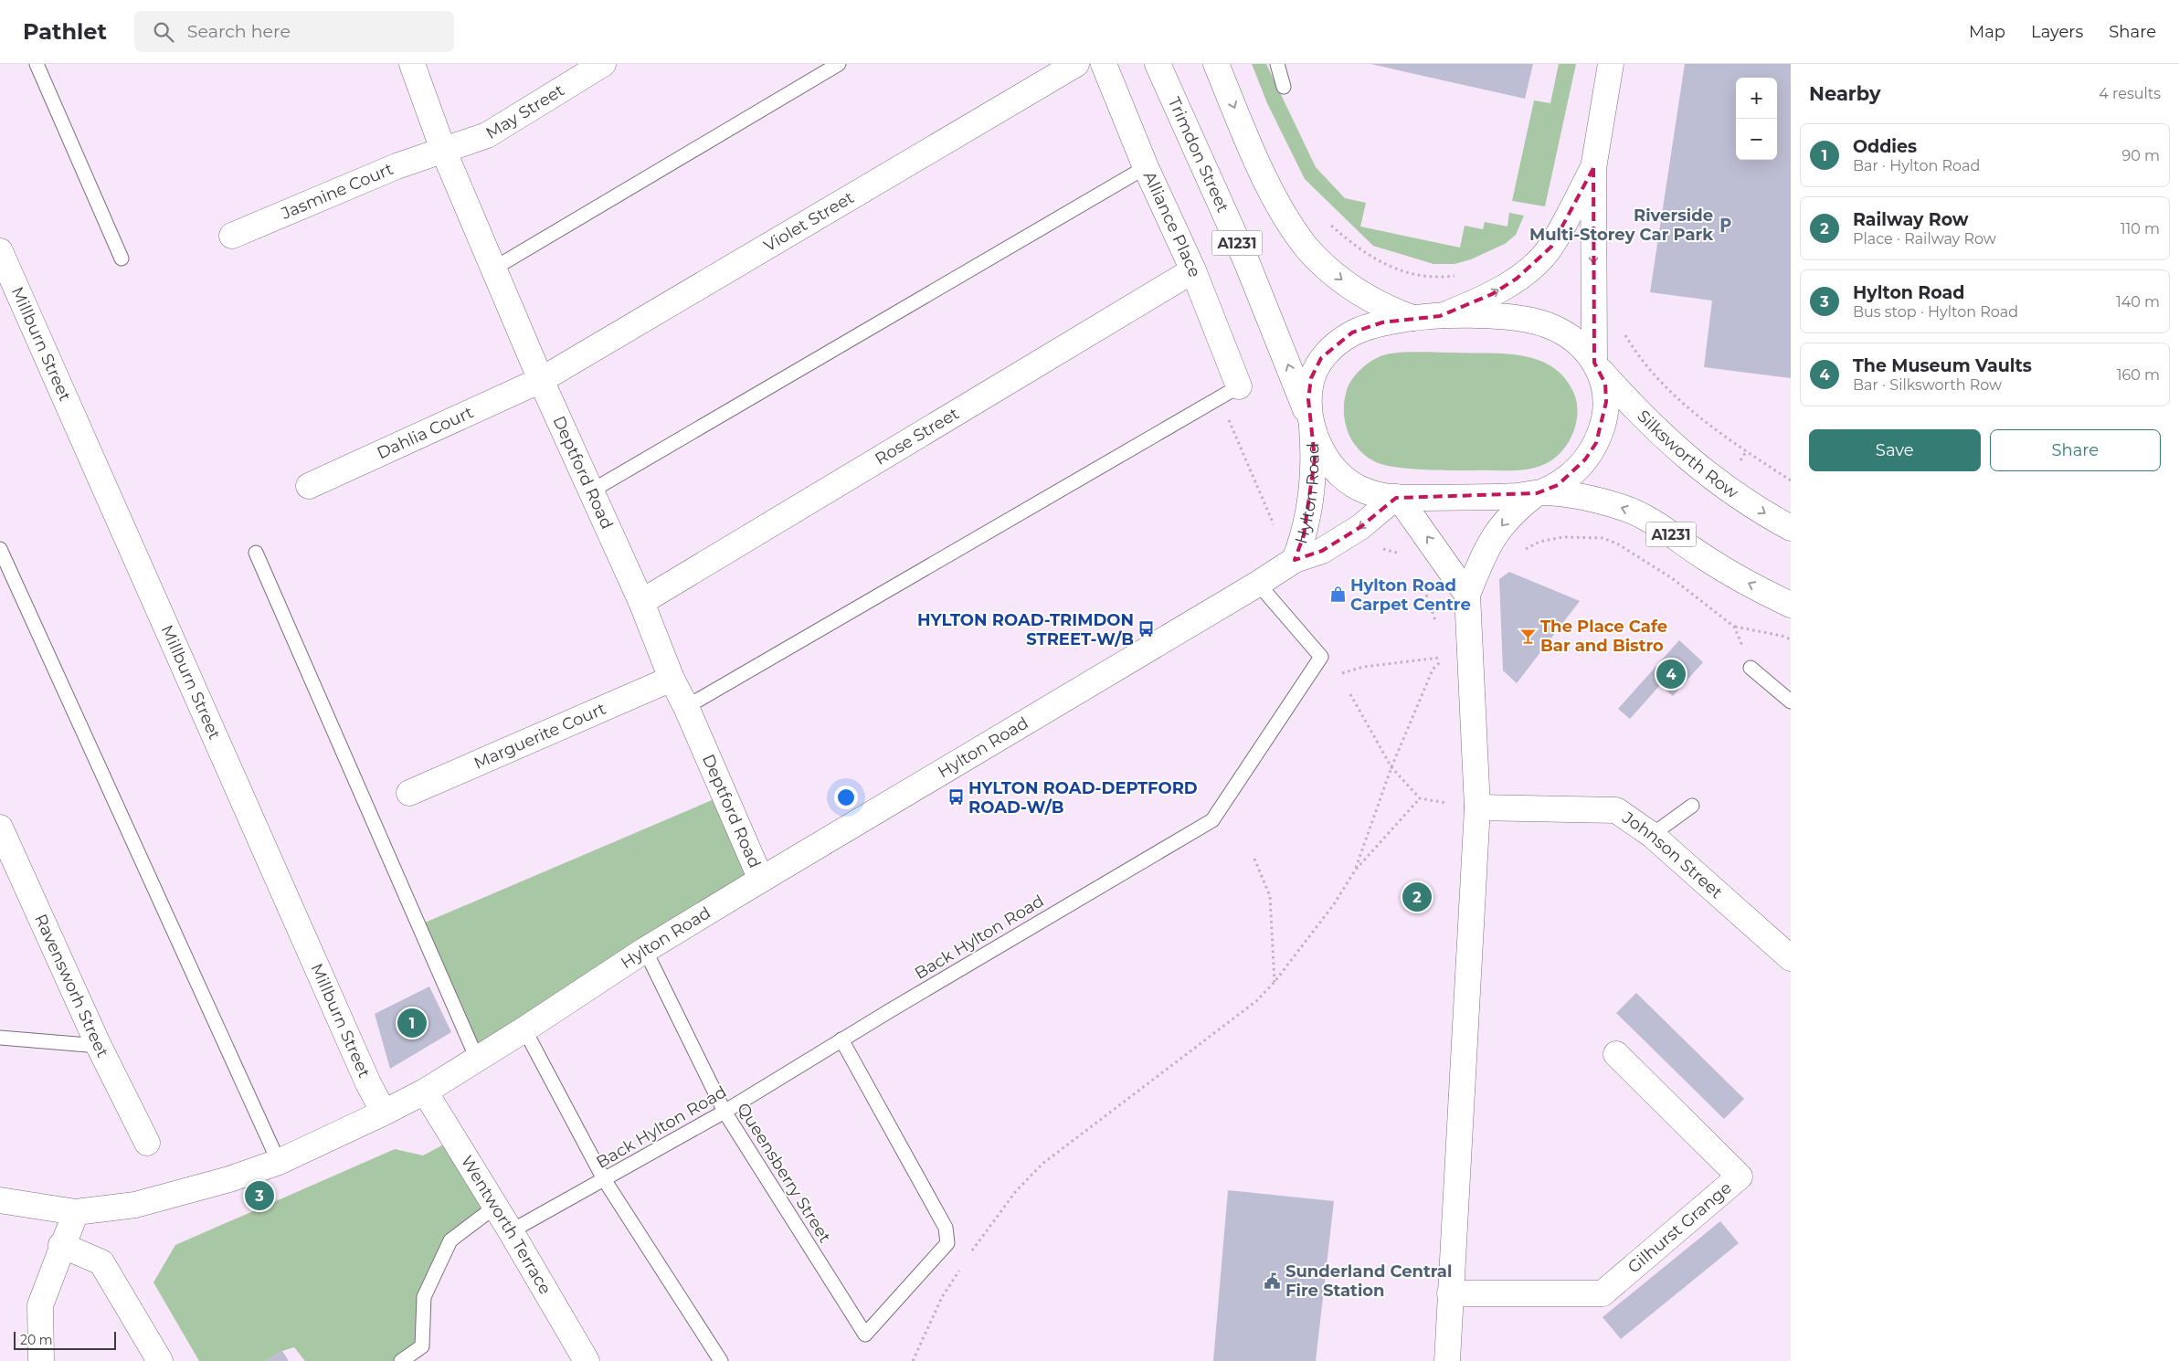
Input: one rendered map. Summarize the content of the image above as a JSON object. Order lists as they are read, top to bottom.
{
  "streets": {
    "main road": [
      "May Street",
      "Trimdon Street",
      "Jasmine Court",
      "Violet Street",
      "Alliance Place",
      "A1231",
      "Millburn Street",
      "Dahlia Court",
      "Rose Street",
      "Silksworth Row",
      "Deptford Road",
      "Hylton Road",
      "Marguerite Court",
      "Johnson Street",
      "Ravensworh Street",
      "Wentworth Terrace",
      "Gilhurst Grange"
    ],
    "lane": ["Back Hylton Road", "Queensberry Street"]
  },
  "crossings": [
    ["May Street", "Jasmine Court"],
    ["May Street", "Deptford Road"],
    ["Trimdon Street", "Hylton Road"],
    ["Jasmine Court", "Deptford Road"],
    ["Violet Street", "Dahlia Court"],
    ["Violet Street", "Deptford Road"],
    ["Alliance Place", "Rose Street"],
    ["Millburn Street", "Hylton Road"],
    ["Dahlia Court", "Deptford Road"],
    ["Rose Street", "Deptford Road"],
    ["Deptford Road", "Hylton Road"],
    ["Deptford Road", "Marguerite Court"],
    ["Hylton Road", "Back Hylton Road"],
    ["Hylton Road", "Queensberry Street"],
    ["Hylton Road", "Wentworth Terrace"],
    ["Back Hylton Road", "Queensberry Street"],
    ["Back Hylton Road", "Wentworth Terrace"]
  ],
  "places": {
    "parking": ["Riverside Multi-Storey Car Park"],
    "shop": ["Hylton Road Carpet Centre"],
    "bus stop": ["HYLTON ROAD-TRIMDON STREET-W/B", "HYLTON ROAD-DEPTFORD ROAD-W/B"],
    "bar": ["The Place Cafe Bar and Bistro"],
    "public building": ["Sunderland Central Fire Station"]
  },
  "scale_bar": "20 m",
  "page": {
    "header": "Pathlet",
    "search": "Search here",
    "nav": ["Map", "Layers", "Share"],
    "heading": ["Nearby", "4 results"],
    "map_buttons": ["+", "−"],
    "list": [
      {
        "mark": "1",
        "name": "Oddies",
        "note": "Bar · Hylton Road",
        "value": "90 m"
      },
      {
        "mark": "2",
        "name": "Railway Row",
        "note": "Place · Railway Row",
        "value": "110 m"
      },
      {
        "mark": "3",
        "name": "Hylton Road",
        "note": "Bus stop · Hylton Road",
        "value": "140 m"
      },
      {
        "mark": "4",
        "name": "The Museum Vaults",
        "note": "Bar · Silksworth Row",
        "value": "160 m"
      }
    ],
    "buttons": ["Save", "Share"],
    "pins": [
      "4",
      "2",
      "1",
      "3"
    ],
    "scale": "20 m"
  }
}
